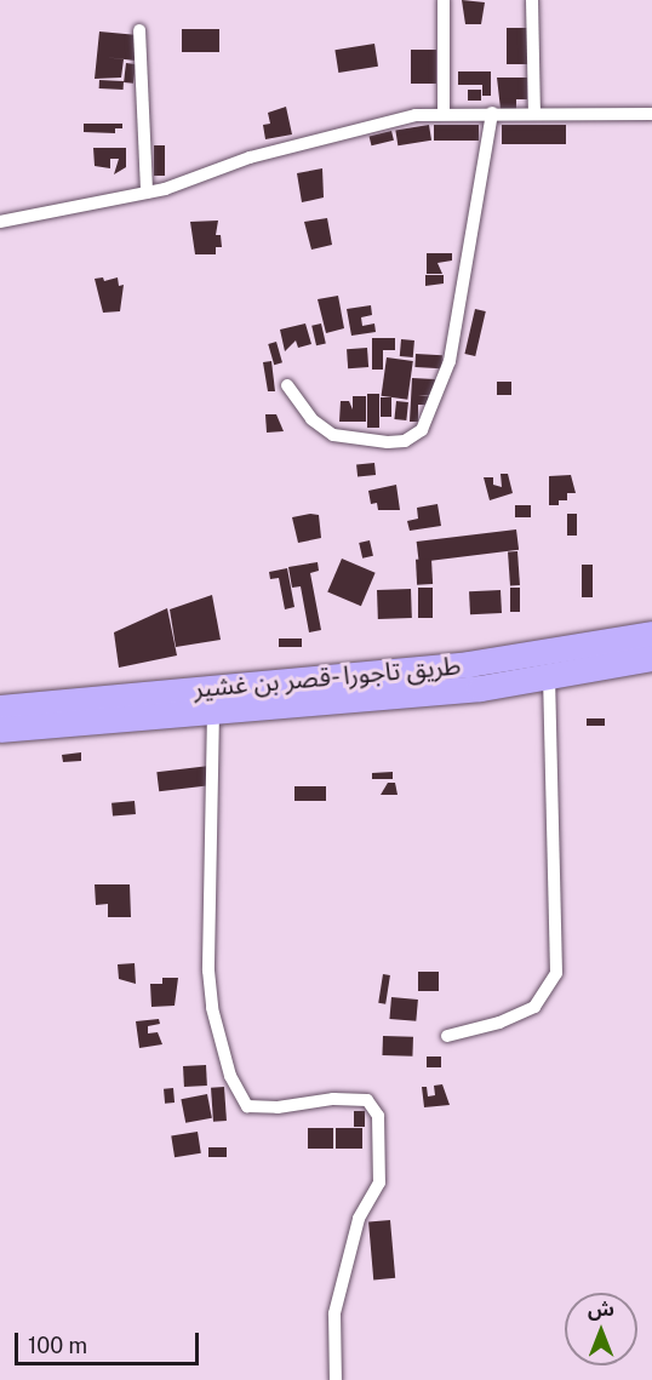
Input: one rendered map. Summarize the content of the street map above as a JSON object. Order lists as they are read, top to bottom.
{
  "streets": {
    "highway": ["طريق تاجورا -قصر بن غشير"]
  },
  "scale_bar": "100 m",
  "north": "top"
}
